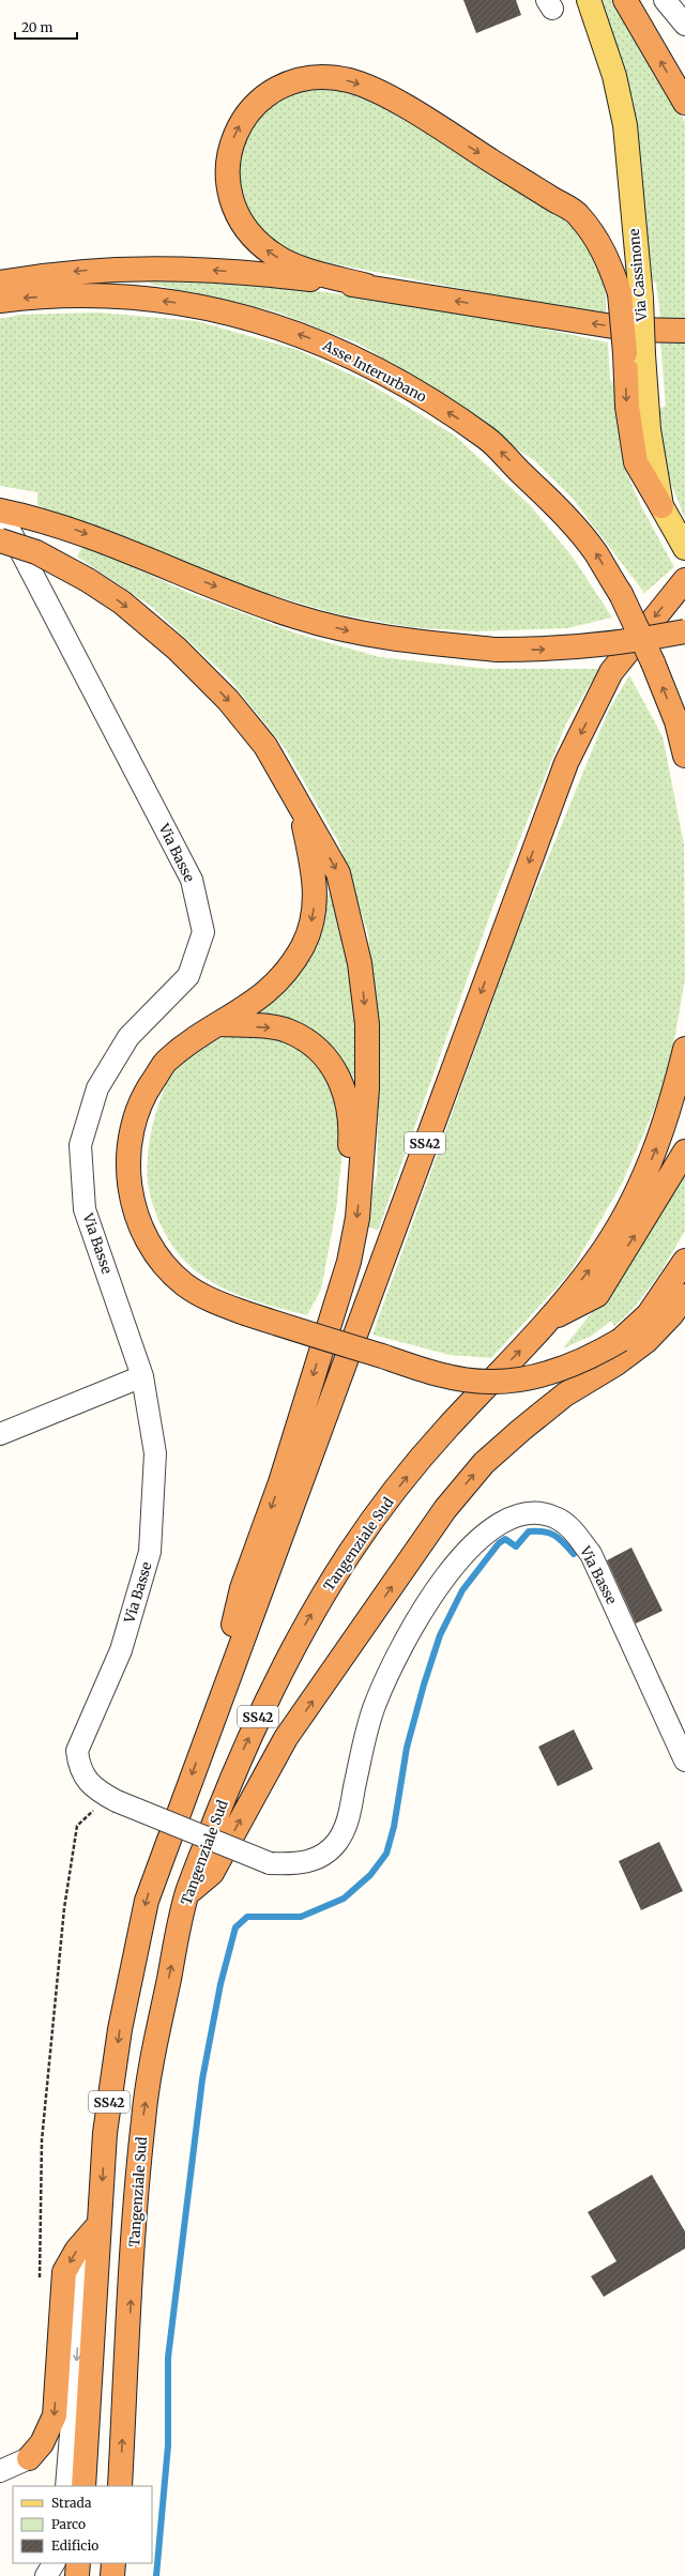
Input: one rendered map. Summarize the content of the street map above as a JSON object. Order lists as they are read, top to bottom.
{
  "streets": {
    "highway": ["Asse Interurbano", "SS42", "Tangenziale Sud"],
    "main road": ["Via Cassinone"],
    "street": ["Via Basse"]
  },
  "crossings": [
    ["SS42", "Tangenziale Sud"]
  ],
  "legend": ["Strada", "Parco", "Edificio"],
  "scale_bar": "20 m"
}
